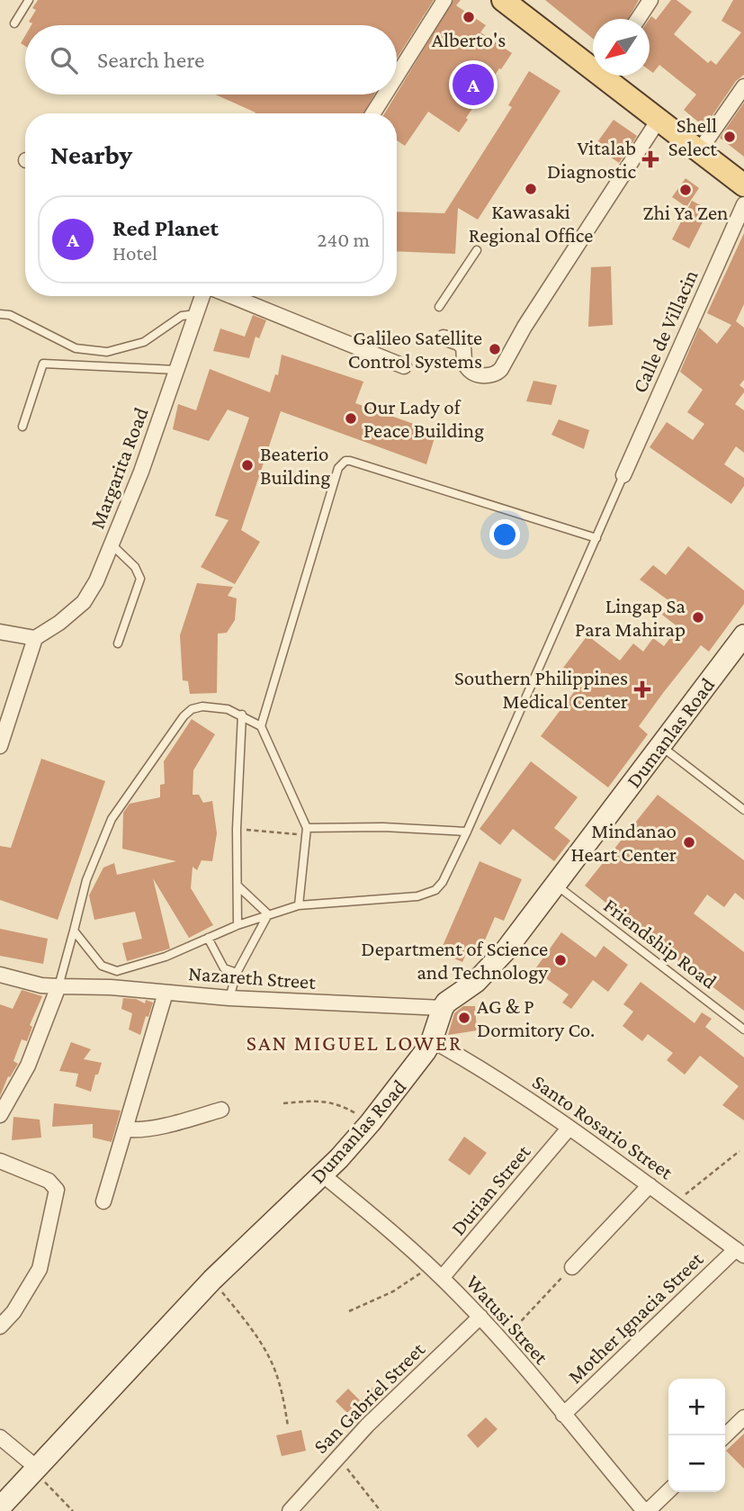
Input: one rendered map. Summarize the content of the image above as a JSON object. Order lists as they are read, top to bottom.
{
  "streets": {
    "main road": ["Dumanlas Road"],
    "street": [
      "Calle de Villacin",
      "Margarita Road",
      "Nazareth Street",
      "Santo Rosario Street",
      "Durian Street",
      "Mother Ignacia Street",
      "Watusi Street",
      "San Gabriel Street"
    ],
    "lane": ["Friendship Road"]
  },
  "crossings": [
    ["Dumanlas Road", "Friendship Road"],
    ["Dumanlas Road", "Nazareth Street"],
    ["Dumanlas Road", "Santo Rosario Street"],
    ["Dumanlas Road", "Watusi Street"],
    ["Santo Rosario Street", "Durian Street"],
    ["Santo Rosario Street", "Mother Ignacia Street"],
    ["Durian Street", "Watusi Street"],
    ["Mother Ignacia Street", "Watusi Street"],
    ["Watusi Street", "San Gabriel Street"]
  ],
  "districts": ["SAN MIGUEL LOWER"],
  "places": {
    "other": [
      "Alberto's",
      "Shell Select",
      "Kawasaki Regional Office",
      "Zhi Ya Zen",
      "Galileo Satellite Control Systems",
      "Our Lady of Peace Building",
      "Beaterio Building",
      "Lingap Sa Para Mahirap",
      "Mindanao Heart Center",
      "Department of Science and Technology",
      "AG & P Dormitory Co."
    ],
    "health": ["Vitalab Diagnostic", "Southern Philippines Medical Center"]
  },
  "north": "bottom left",
  "page": {
    "search": "Search here",
    "pins": "A",
    "heading": "Nearby",
    "list": [
      {
        "mark": "A",
        "name": "Red Planet",
        "note": "Hotel",
        "value": "240 m"
      }
    ],
    "map_buttons": ["+", "−"]
  }
}
